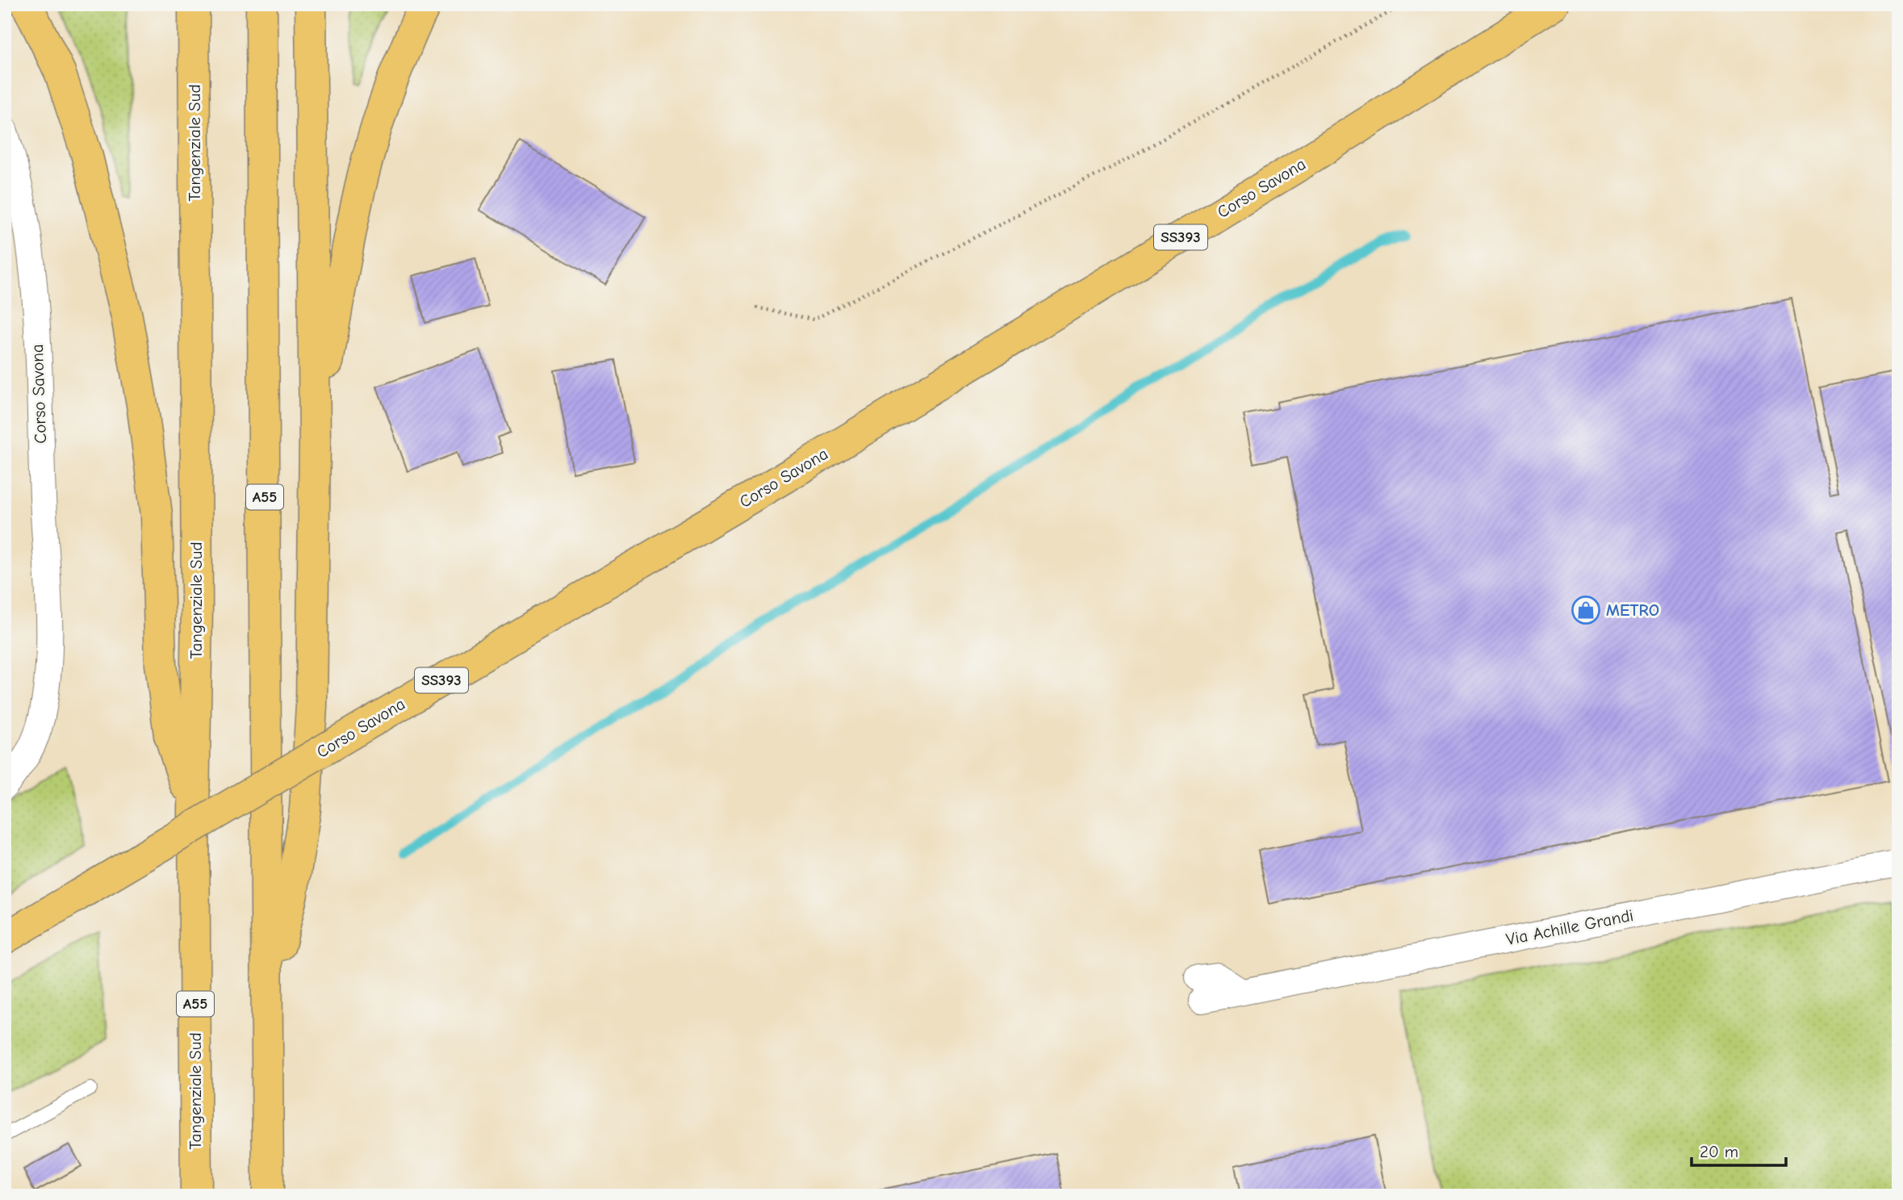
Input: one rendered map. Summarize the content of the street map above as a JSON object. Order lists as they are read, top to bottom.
{
  "streets": {
    "main road": [
      "Tangenziale Sud",
      "Corso Savona",
      "SS393",
      "A55"
    ],
    "street": ["Via Achille Grandi"]
  },
  "places": {
    "shop": ["METRO"]
  },
  "scale_bar": "20 m"
}
